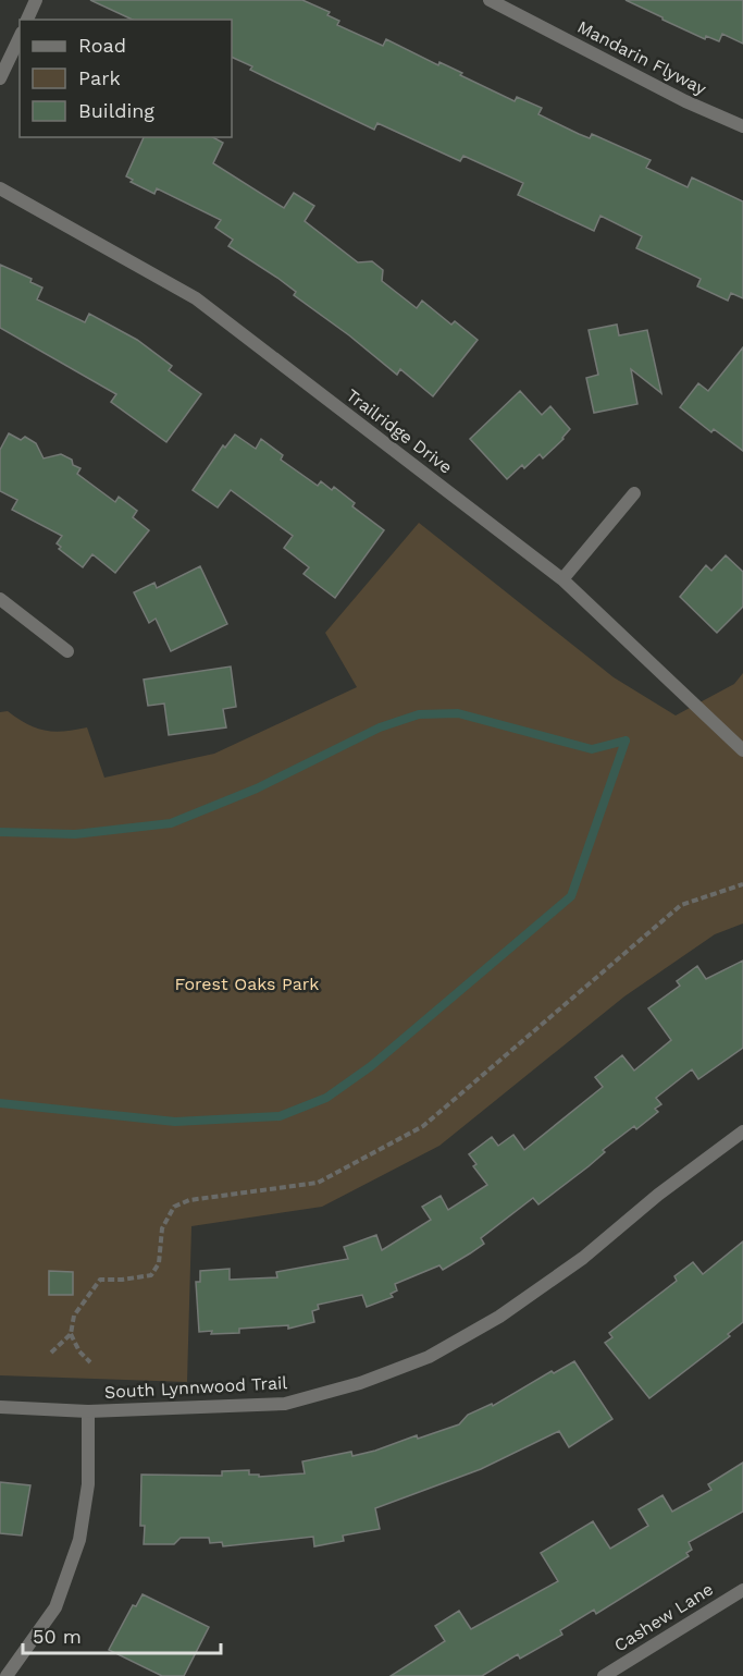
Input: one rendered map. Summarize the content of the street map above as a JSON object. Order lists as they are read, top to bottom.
{
  "streets": {
    "street": [
      "Mandarin Flyway",
      "Trailridge Drive",
      "South Lynnwood Trail",
      "Cashew Lane"
    ]
  },
  "parks": ["Forest Oaks Park"],
  "legend": ["Road", "Park", "Building"],
  "scale_bar": "50 m"
}
